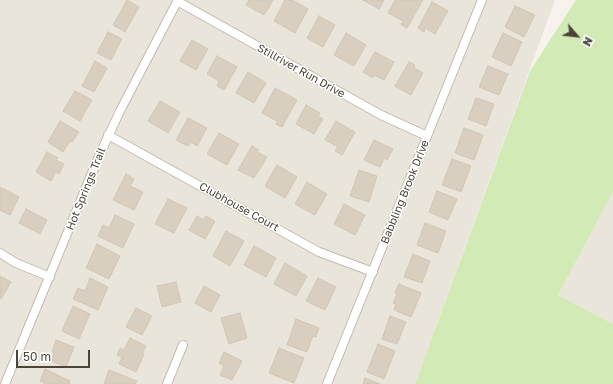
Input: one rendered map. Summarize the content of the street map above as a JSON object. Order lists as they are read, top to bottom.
{
  "streets": {
    "street": [
      "Stillriver Run Drive",
      "Hot Springs Trail",
      "Babbling Brook Drive",
      "Clubhouse Court"
    ]
  },
  "crossings": [
    ["Stillriver Run Drive", "Hot Springs Trail"],
    ["Stillriver Run Drive", "Babbling Brook Drive"],
    ["Hot Springs Trail", "Clubhouse Court"],
    ["Babbling Brook Drive", "Clubhouse Court"]
  ],
  "scale_bar": "50 m",
  "north": "bottom right"
}
